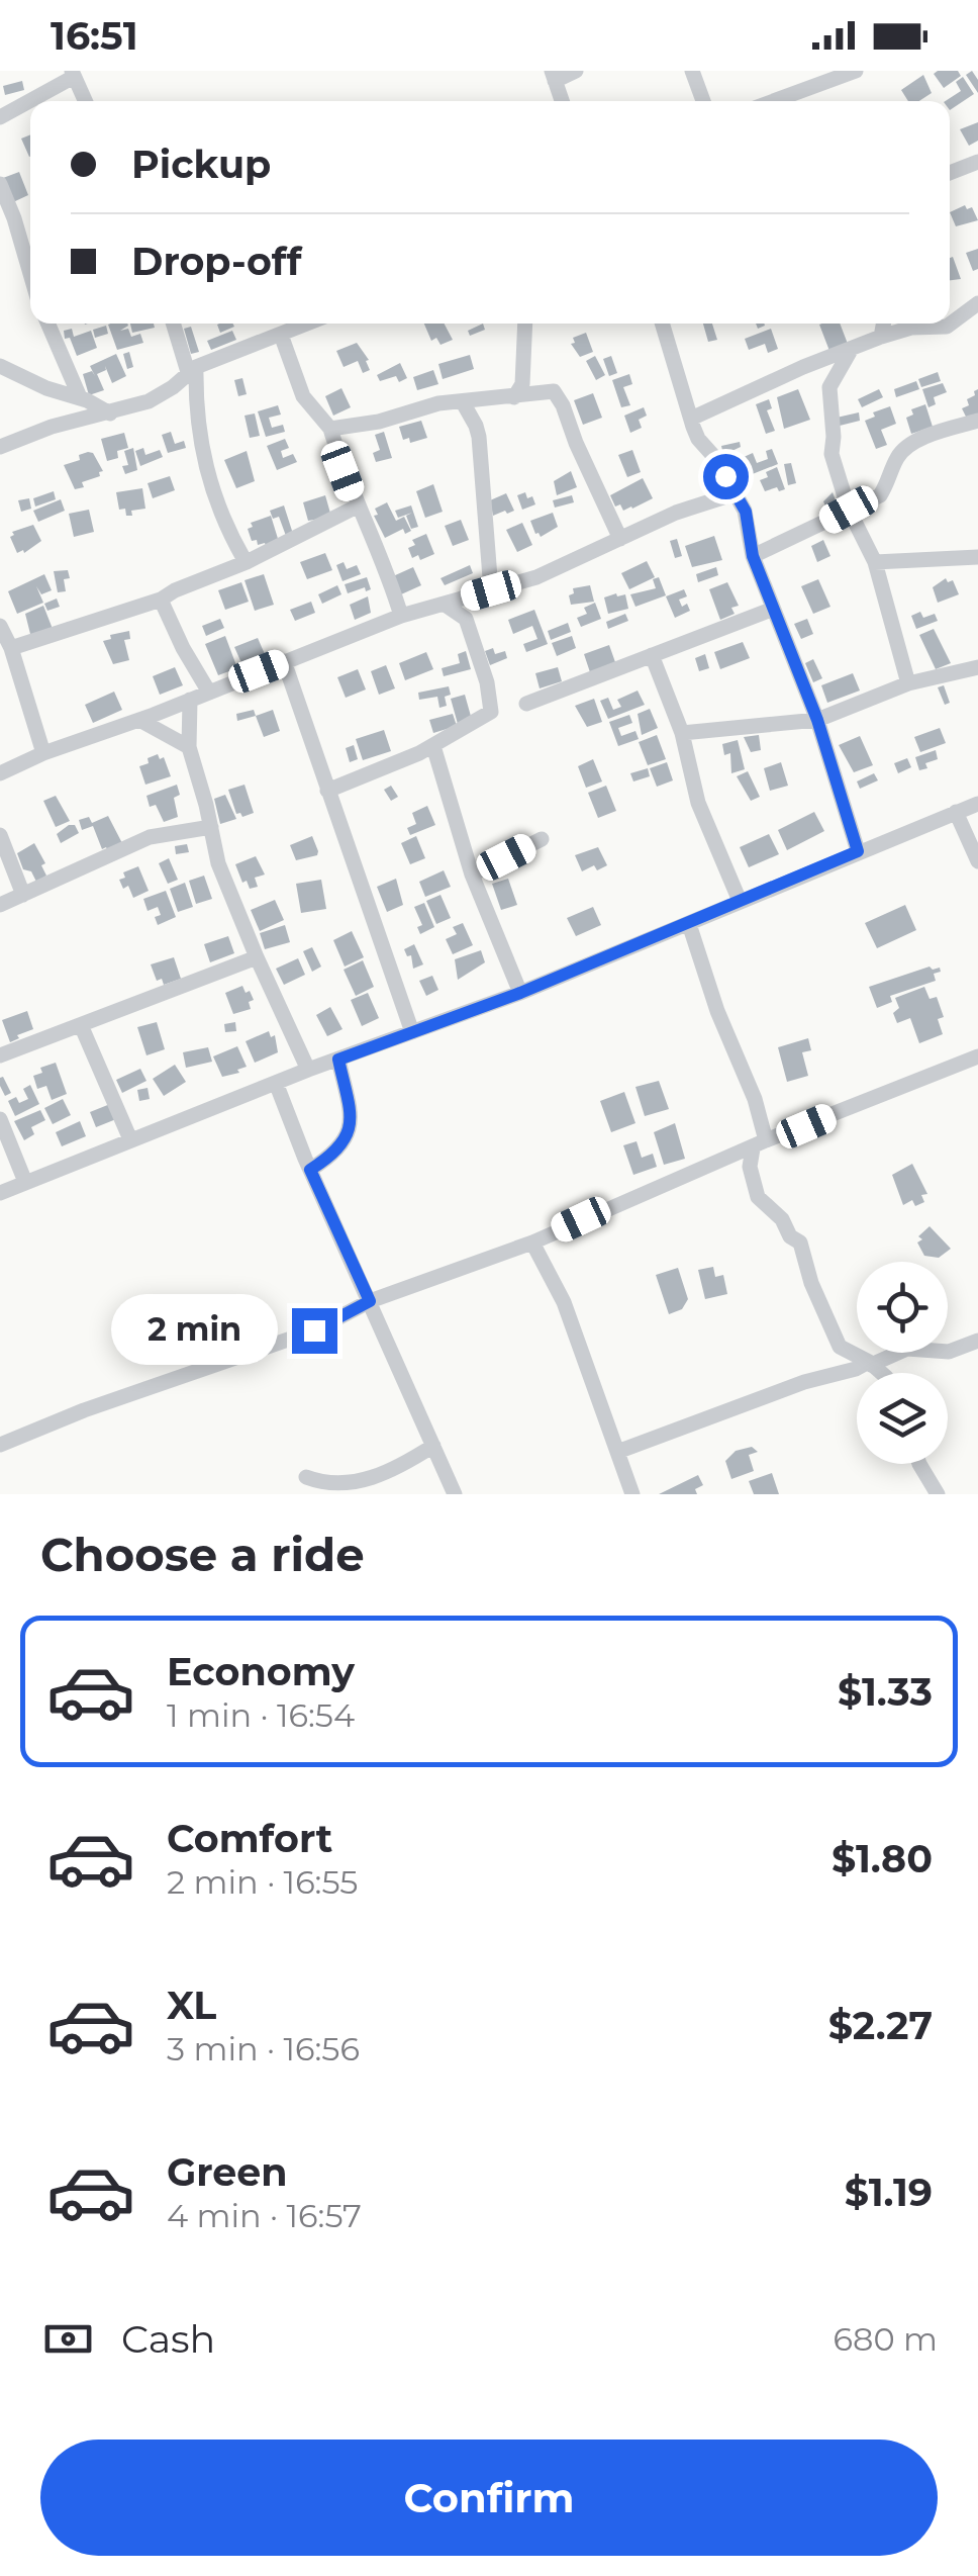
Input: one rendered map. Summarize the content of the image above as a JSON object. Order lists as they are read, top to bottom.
{
  "page": {
    "status": "16:51",
    "banner": ["Pickup", "Drop-off"],
    "bubble": "2 min",
    "heading": "Choose a ride",
    "list": [
      {
        "name": "Economy",
        "note": "1 min · 16:54",
        "value": "$1.33"
      },
      {
        "name": "Comfort",
        "note": "2 min · 16:55",
        "value": "$1.80"
      },
      {
        "name": "XL",
        "note": "3 min · 16:56",
        "value": "$2.27"
      },
      {
        "name": "Green",
        "note": "4 min · 16:57",
        "value": "$1.19"
      }
    ],
    "pay": ["Cash", "680 m"],
    "buttons": "Confirm"
  }
}
